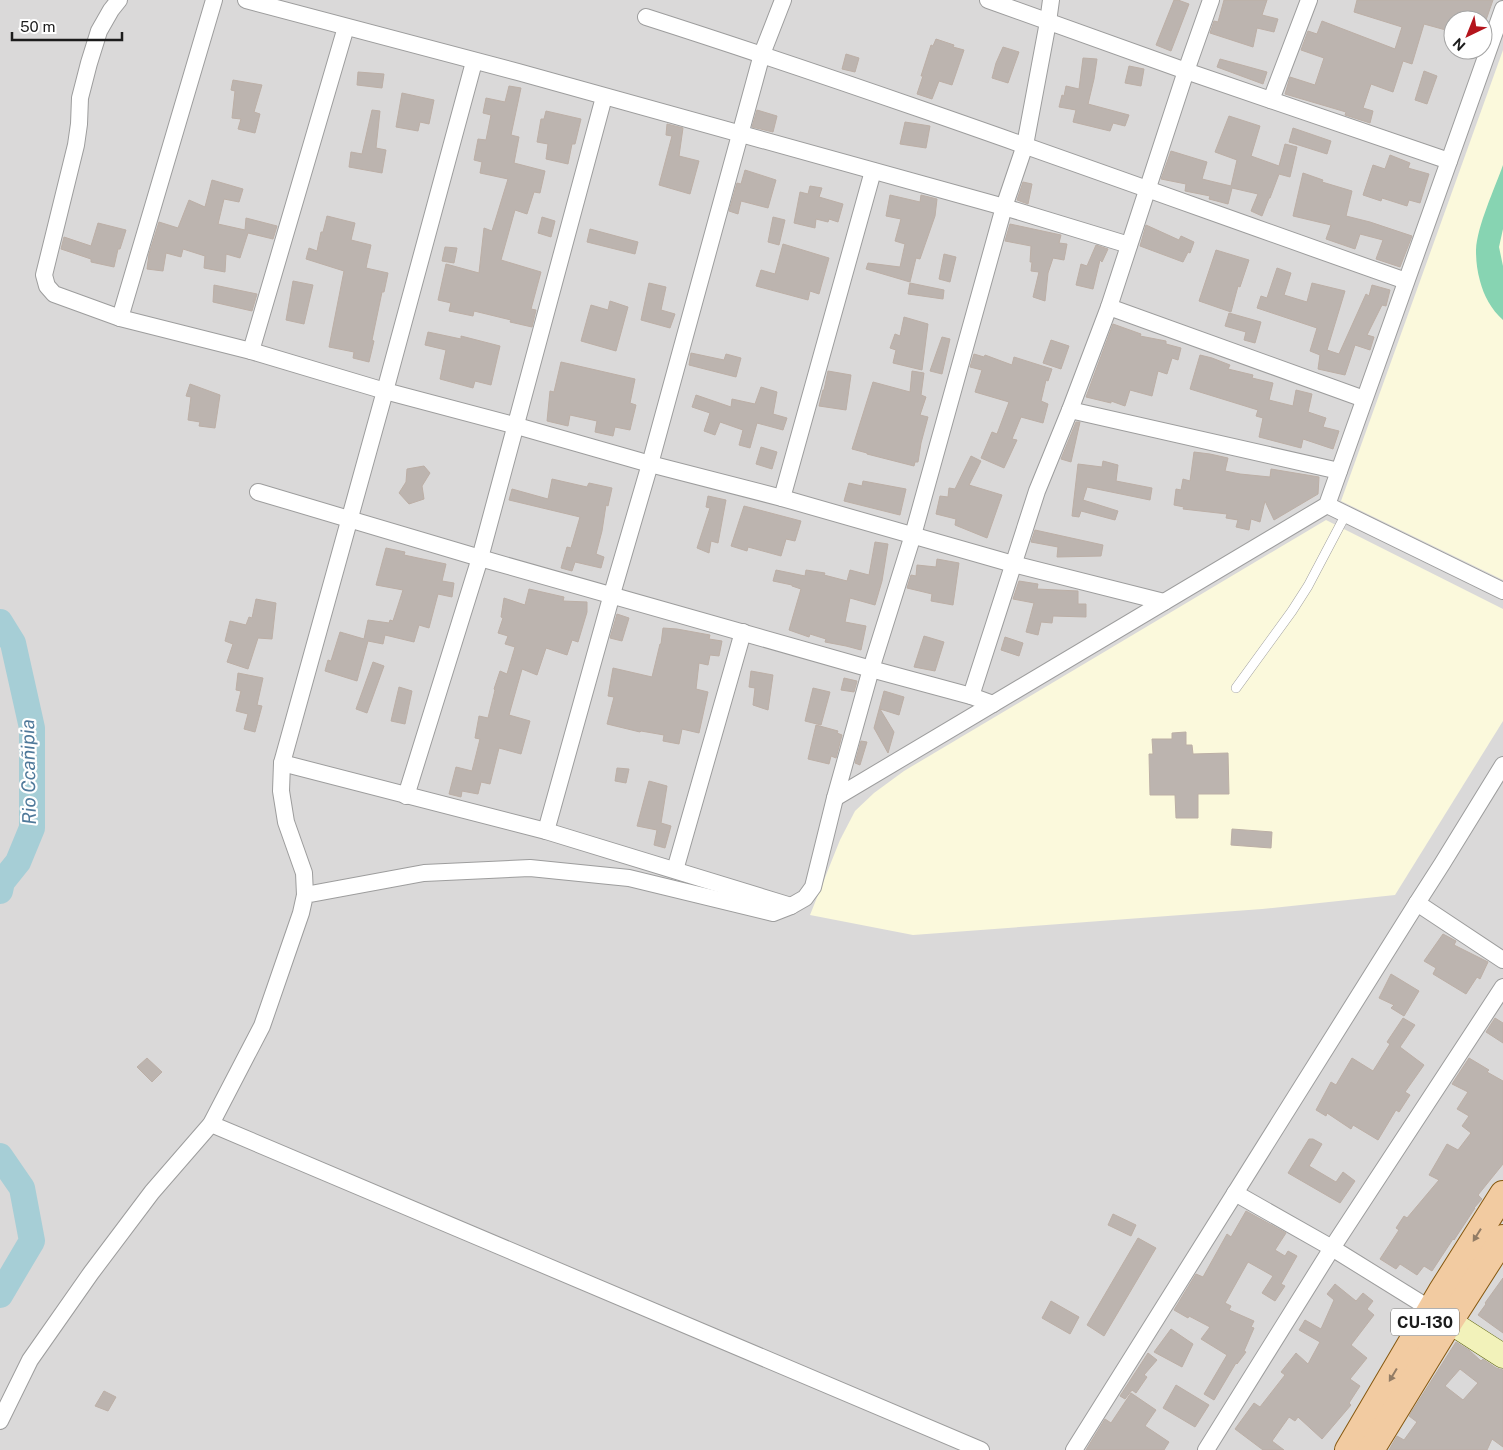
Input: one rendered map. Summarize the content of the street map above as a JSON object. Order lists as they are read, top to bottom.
{
  "streets": {
    "main road": ["CU-130"]
  },
  "water": ["Rio Ccañipia"],
  "scale_bar": "50 m",
  "north": "bottom left"
}
